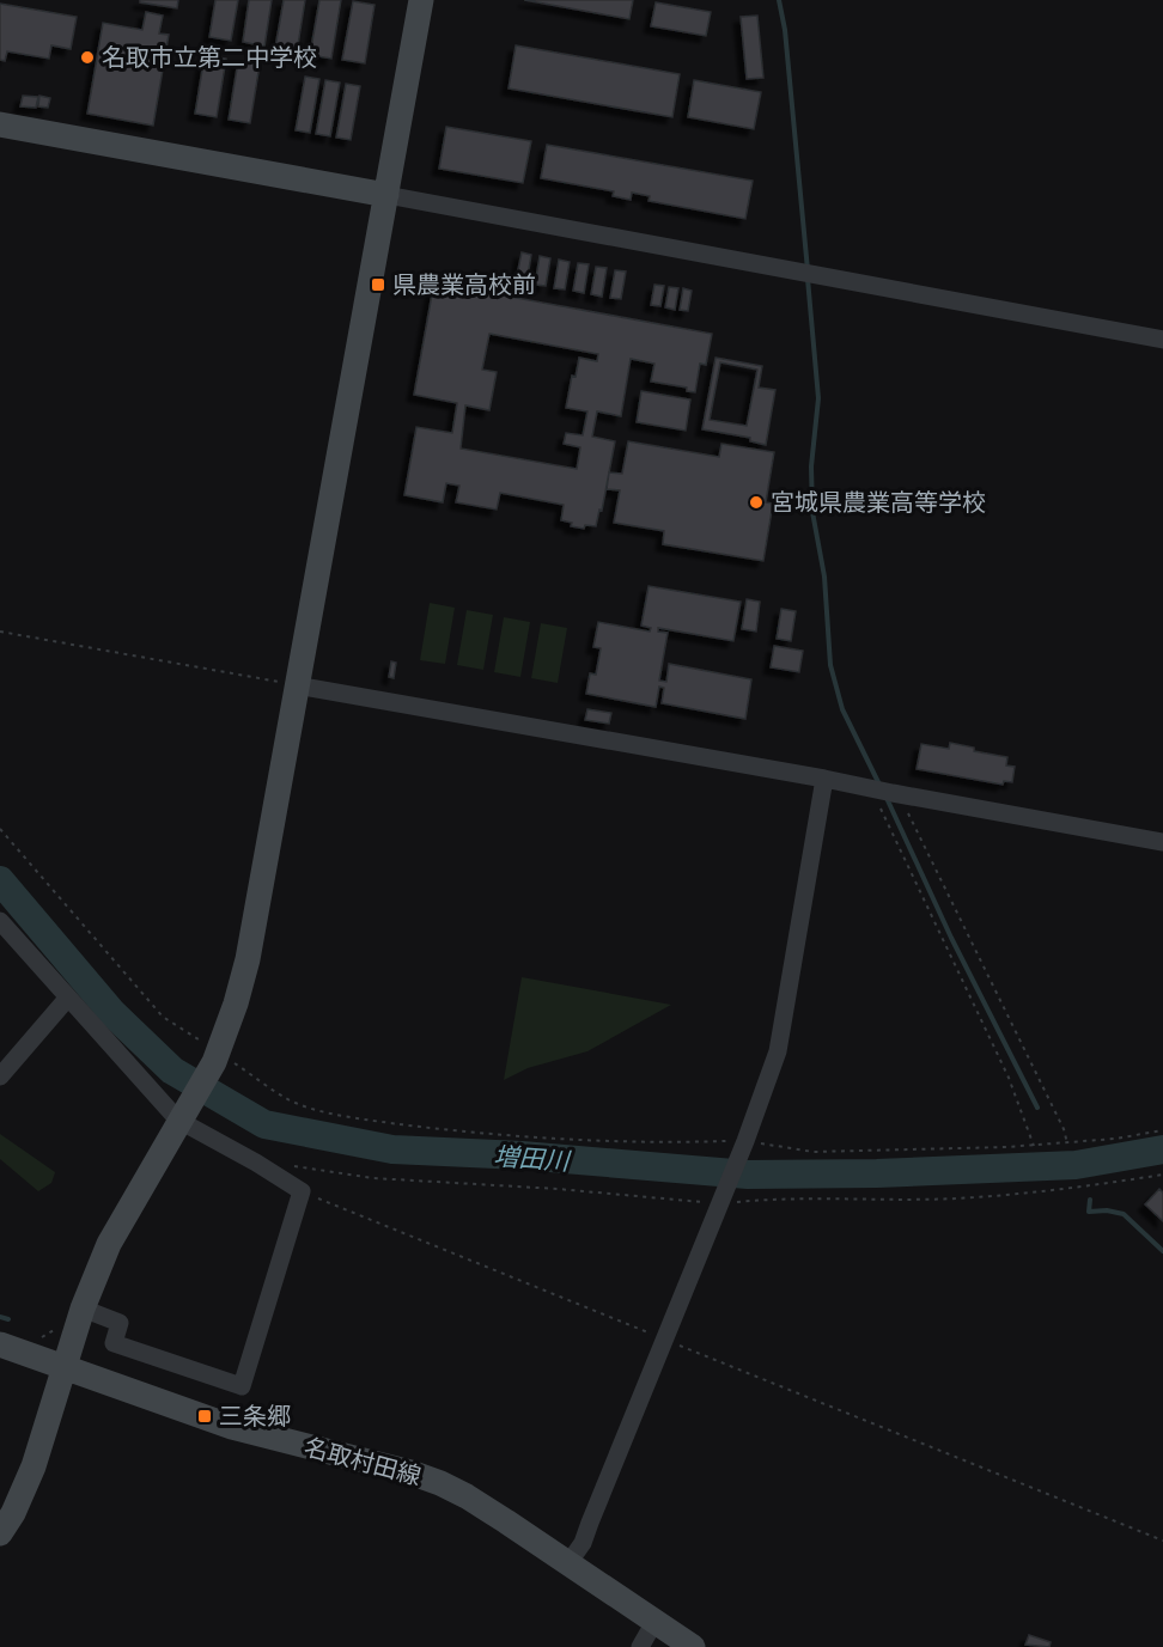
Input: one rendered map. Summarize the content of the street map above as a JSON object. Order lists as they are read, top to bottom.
{
  "streets": {
    "street": ["名取村田線"]
  },
  "water": ["増田川"],
  "places": {
    "other": ["名取市立第二中学校", "宮城県農業高等学校"],
    "transit": ["県農業高校前", "三条郷"]
  }
}
